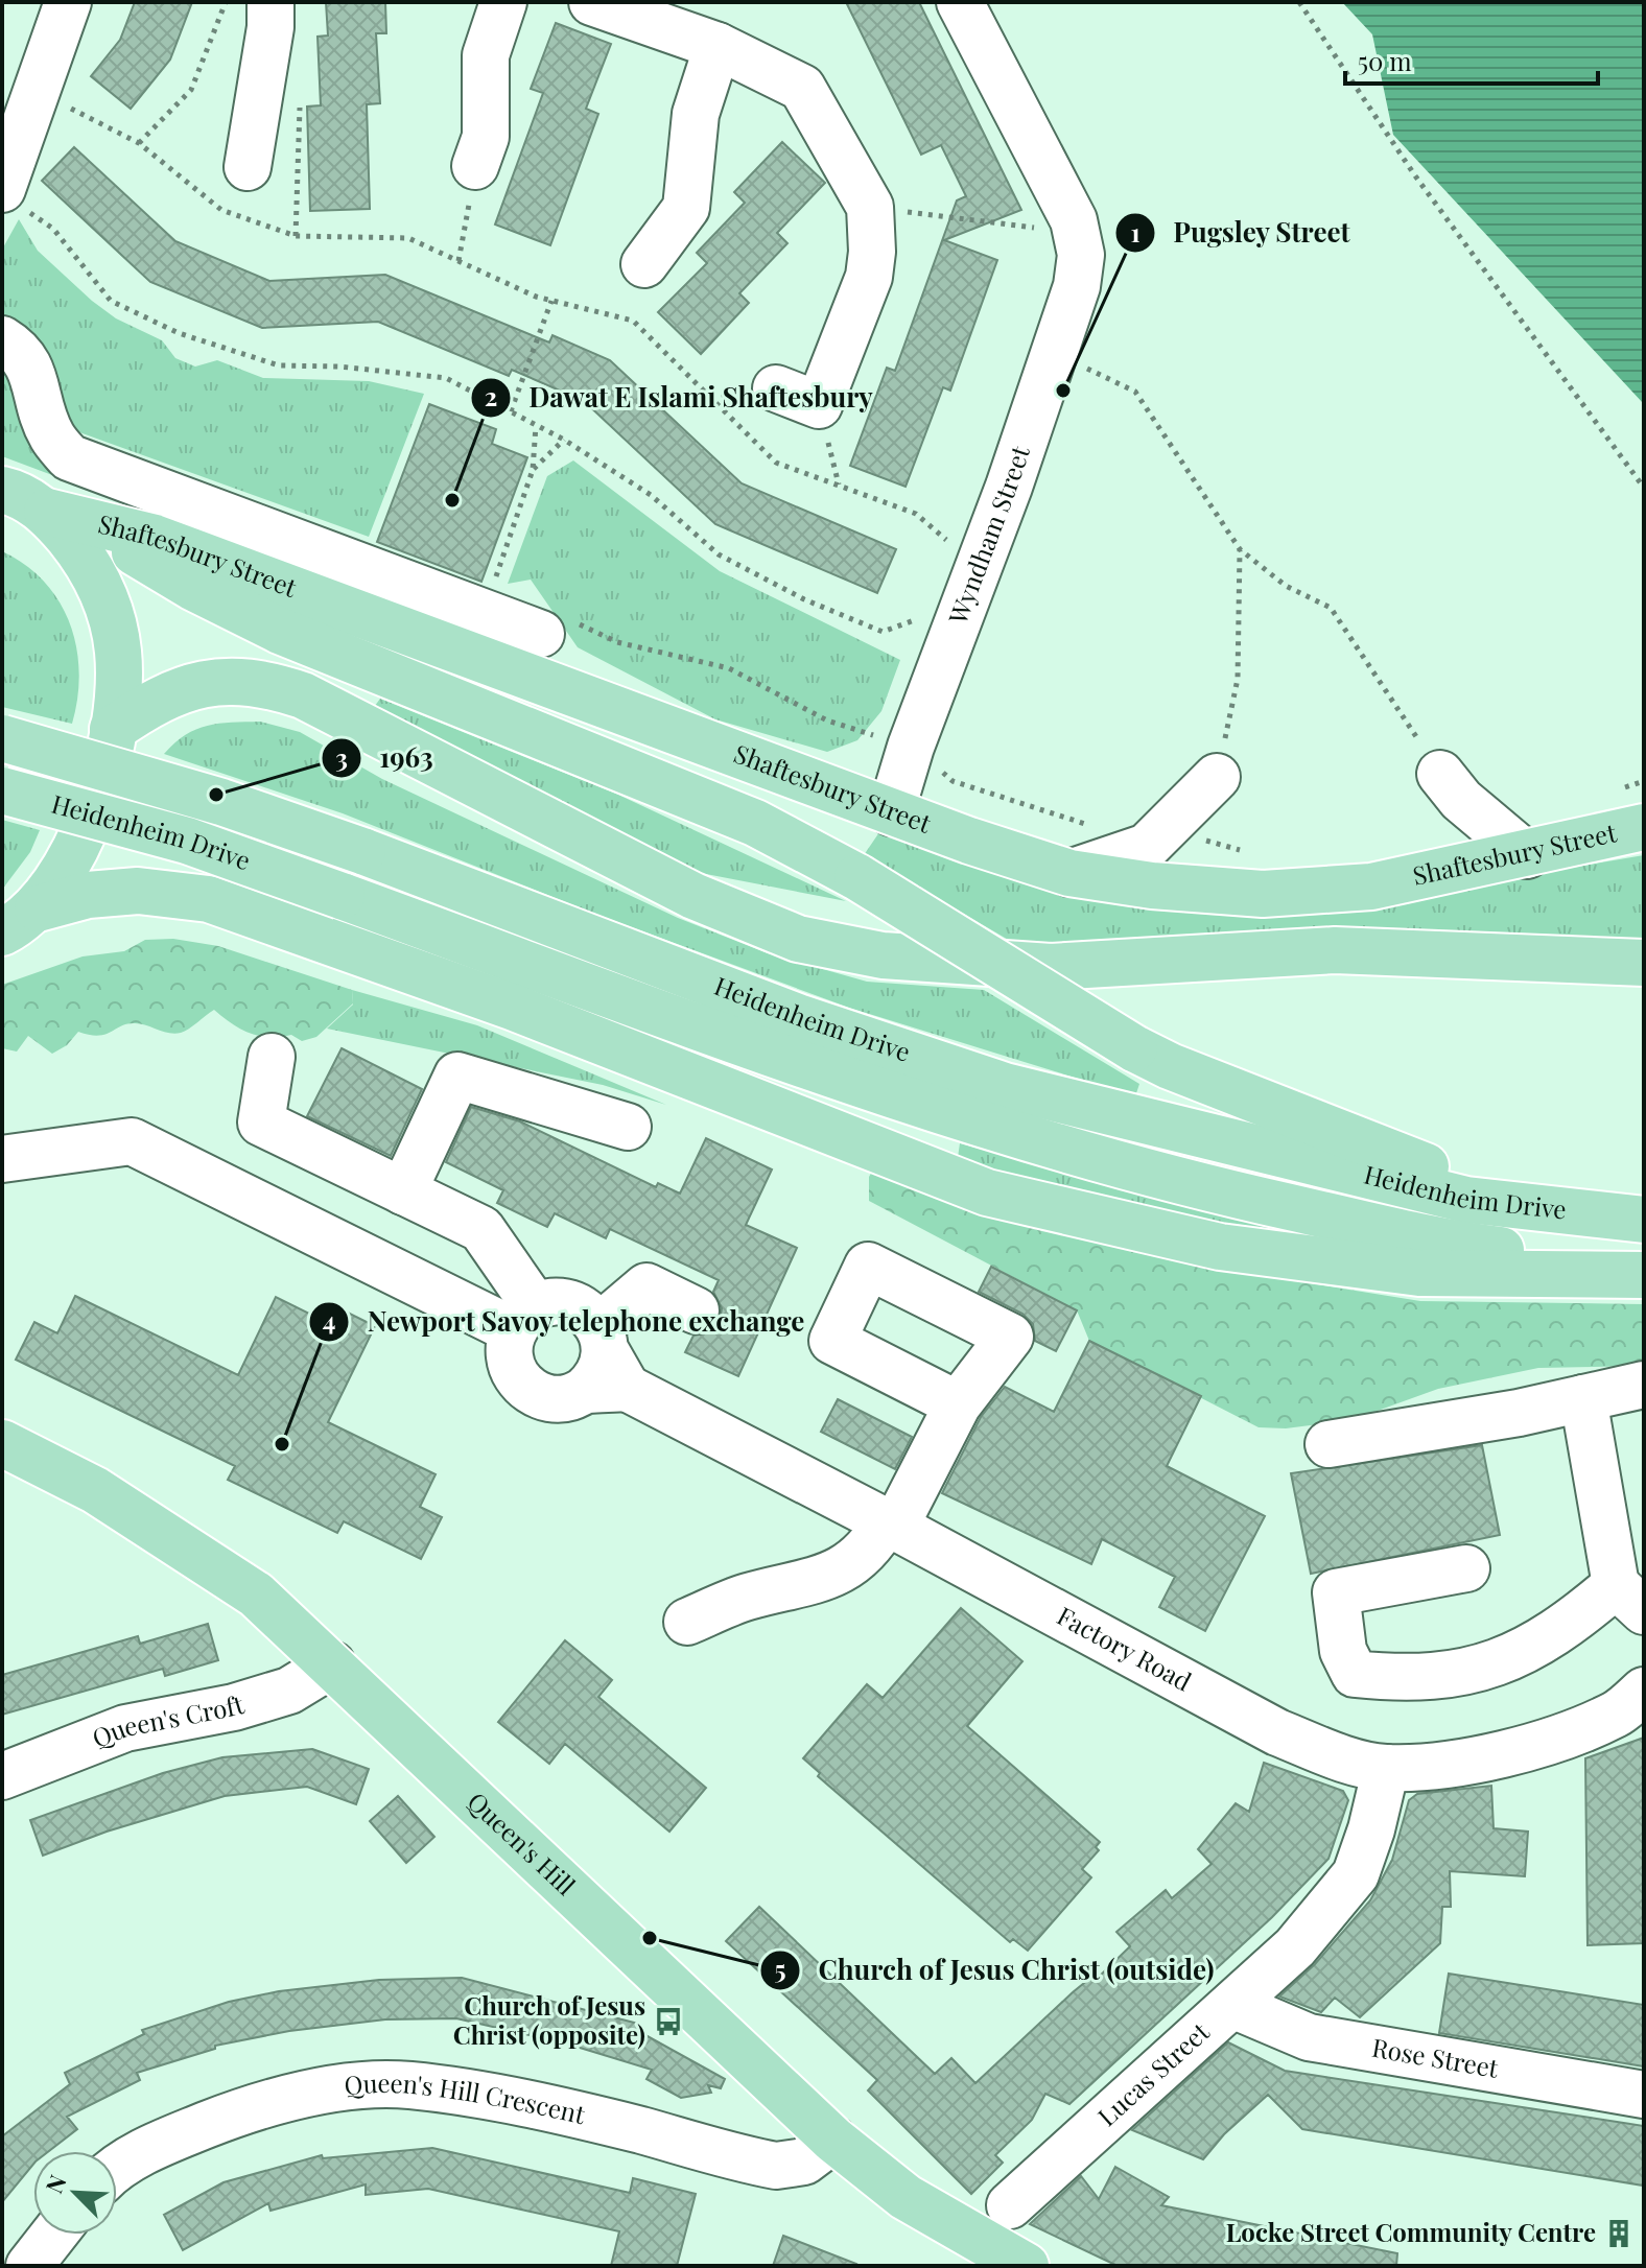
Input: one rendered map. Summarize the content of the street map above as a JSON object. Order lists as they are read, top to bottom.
{
  "streets": {
    "main road": ["Shaftesbury Street", "Heidenheim Drive", "Queen's Hill"],
    "street": [
      "Wyndham Street",
      "Factory Road",
      "Queen's Croft",
      "Rose Street",
      "Lucas Street",
      "Queen's Hill Crescent"
    ]
  },
  "crossings": [
    ["Wyndham Street", "Shaftesbury Street"],
    ["Factory Road", "Lucas Street"],
    ["Queen's Croft", "Queen's Hill"],
    ["Queen's Hill", "Queen's Hill Crescent"],
    ["Rose Street", "Lucas Street"]
  ],
  "places": {
    "other": [
      "Pugsley Street",
      "Dawat E Islami Shaftesbury",
      "1963",
      "Newport Savoy telephone exchange",
      "Church of Jesus Christ (outside)"
    ],
    "bus stop": ["Church of Jesus Christ (opposite)"],
    "building": ["Locke Street Community Centre"]
  },
  "scale_bar": "50 m",
  "north": "top left"
}
